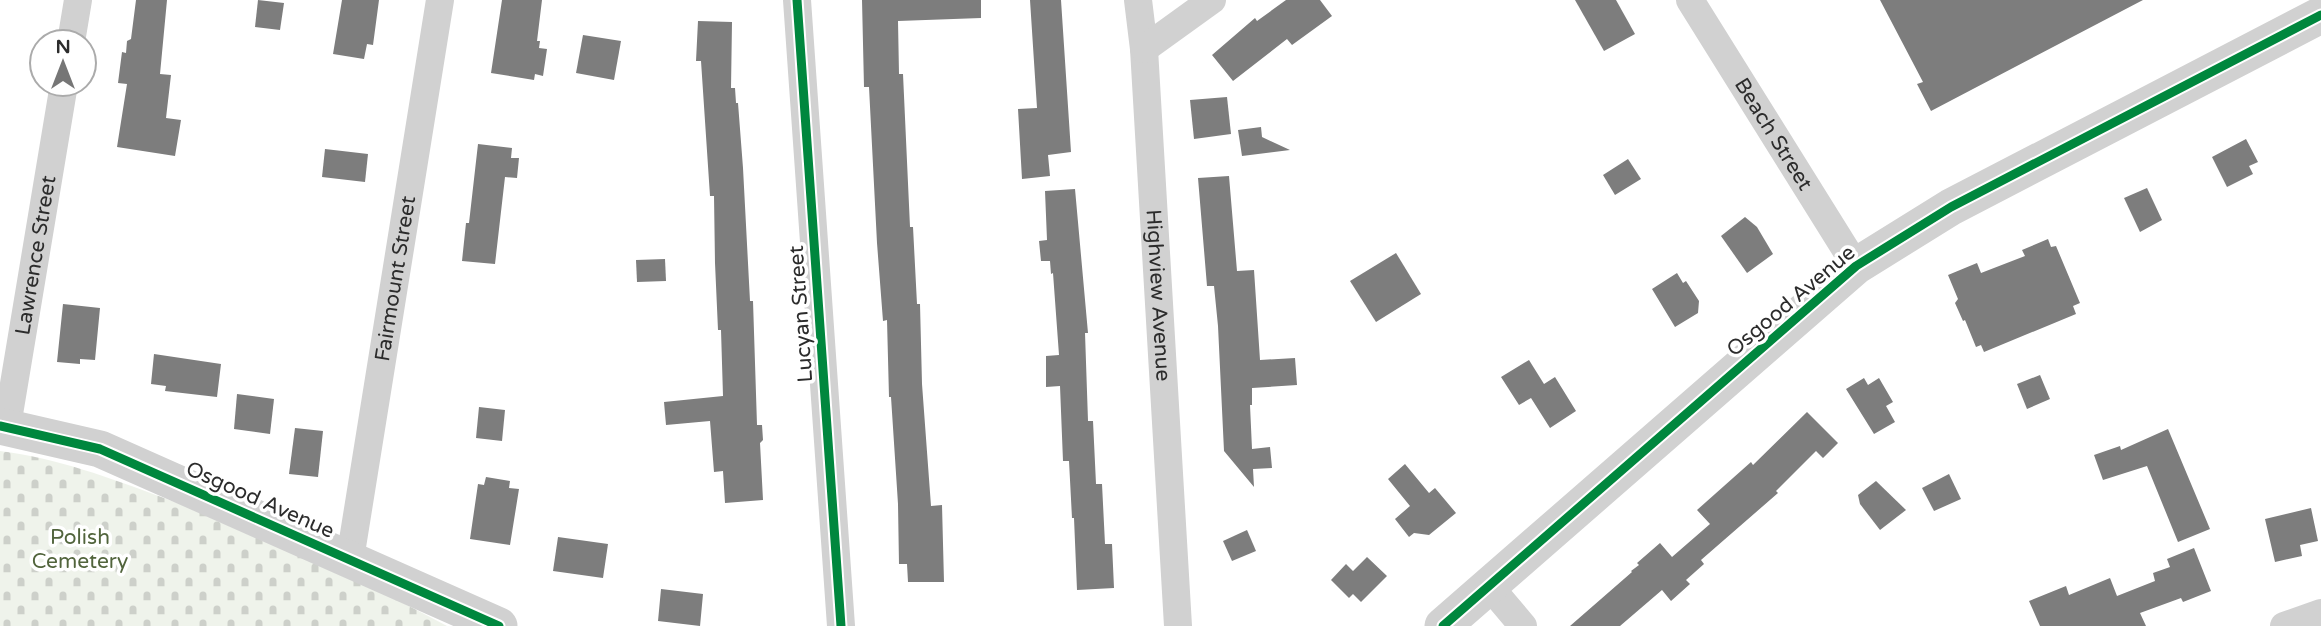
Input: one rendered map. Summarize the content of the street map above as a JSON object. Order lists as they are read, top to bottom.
{
  "streets": {
    "street": [
      "Beach Street",
      "Lawrence Street",
      "Fairmount Street",
      "Highview Avenue",
      "Osgood Avenue",
      "Lucyan Street"
    ]
  },
  "crossings": [
    ["Beach Street", "Osgood Avenue"],
    ["Lawrence Street", "Osgood Avenue"],
    ["Fairmount Street", "Osgood Avenue"]
  ],
  "parks": ["Polish Cemetery"],
  "north": "top"
}
